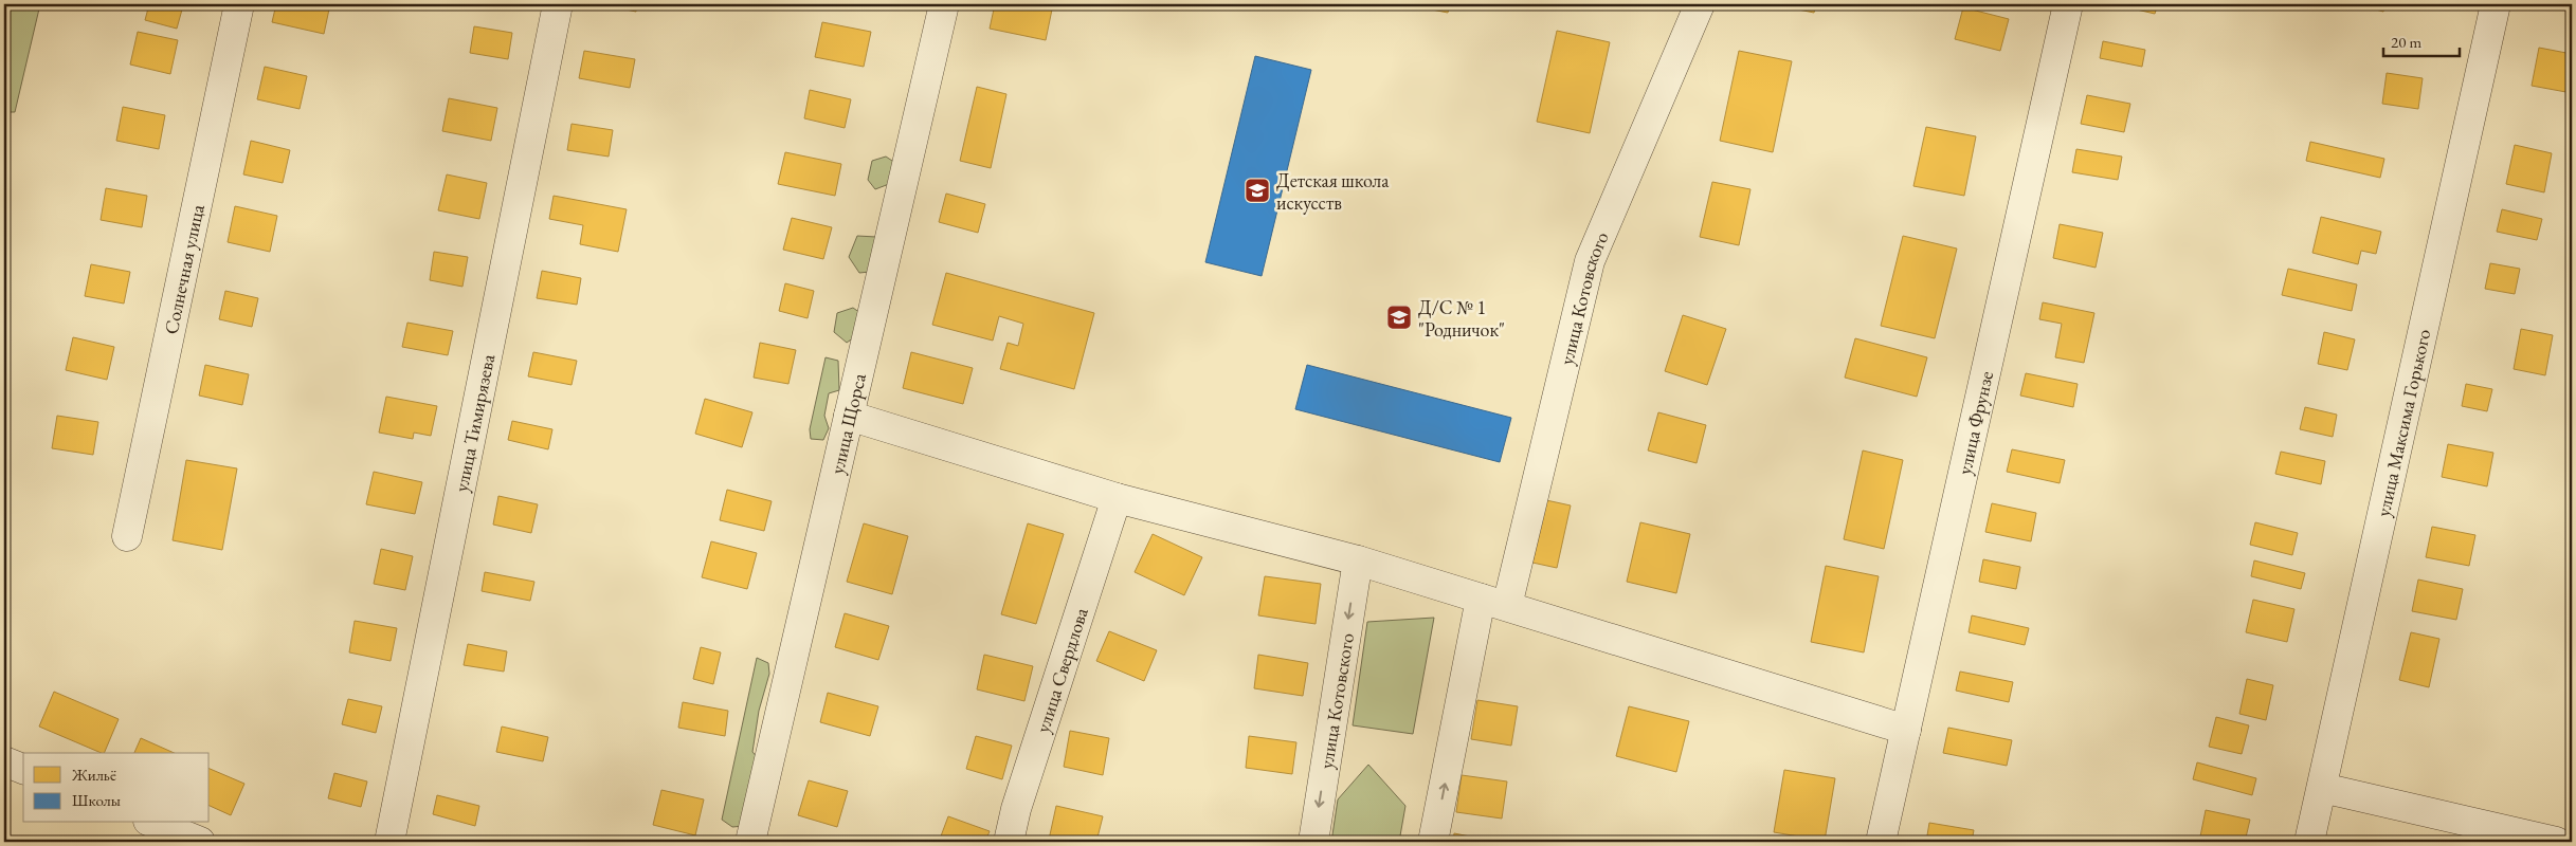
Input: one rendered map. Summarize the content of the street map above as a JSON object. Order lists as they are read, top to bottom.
{
  "streets": {
    "street": [
      "Солнечная улица",
      "улица Котовского",
      "улица Тимирязева",
      "улица Щорса",
      "улица Фрунзе",
      "улица Максима Горького",
      "улица Свердлова"
    ]
  },
  "places": {
    "school or university": ["Детская школа искусств", "Д/С № 1 \"Родничок\""]
  },
  "legend": ["Жильё", "Школы"],
  "scale_bar": "20 m"
}
